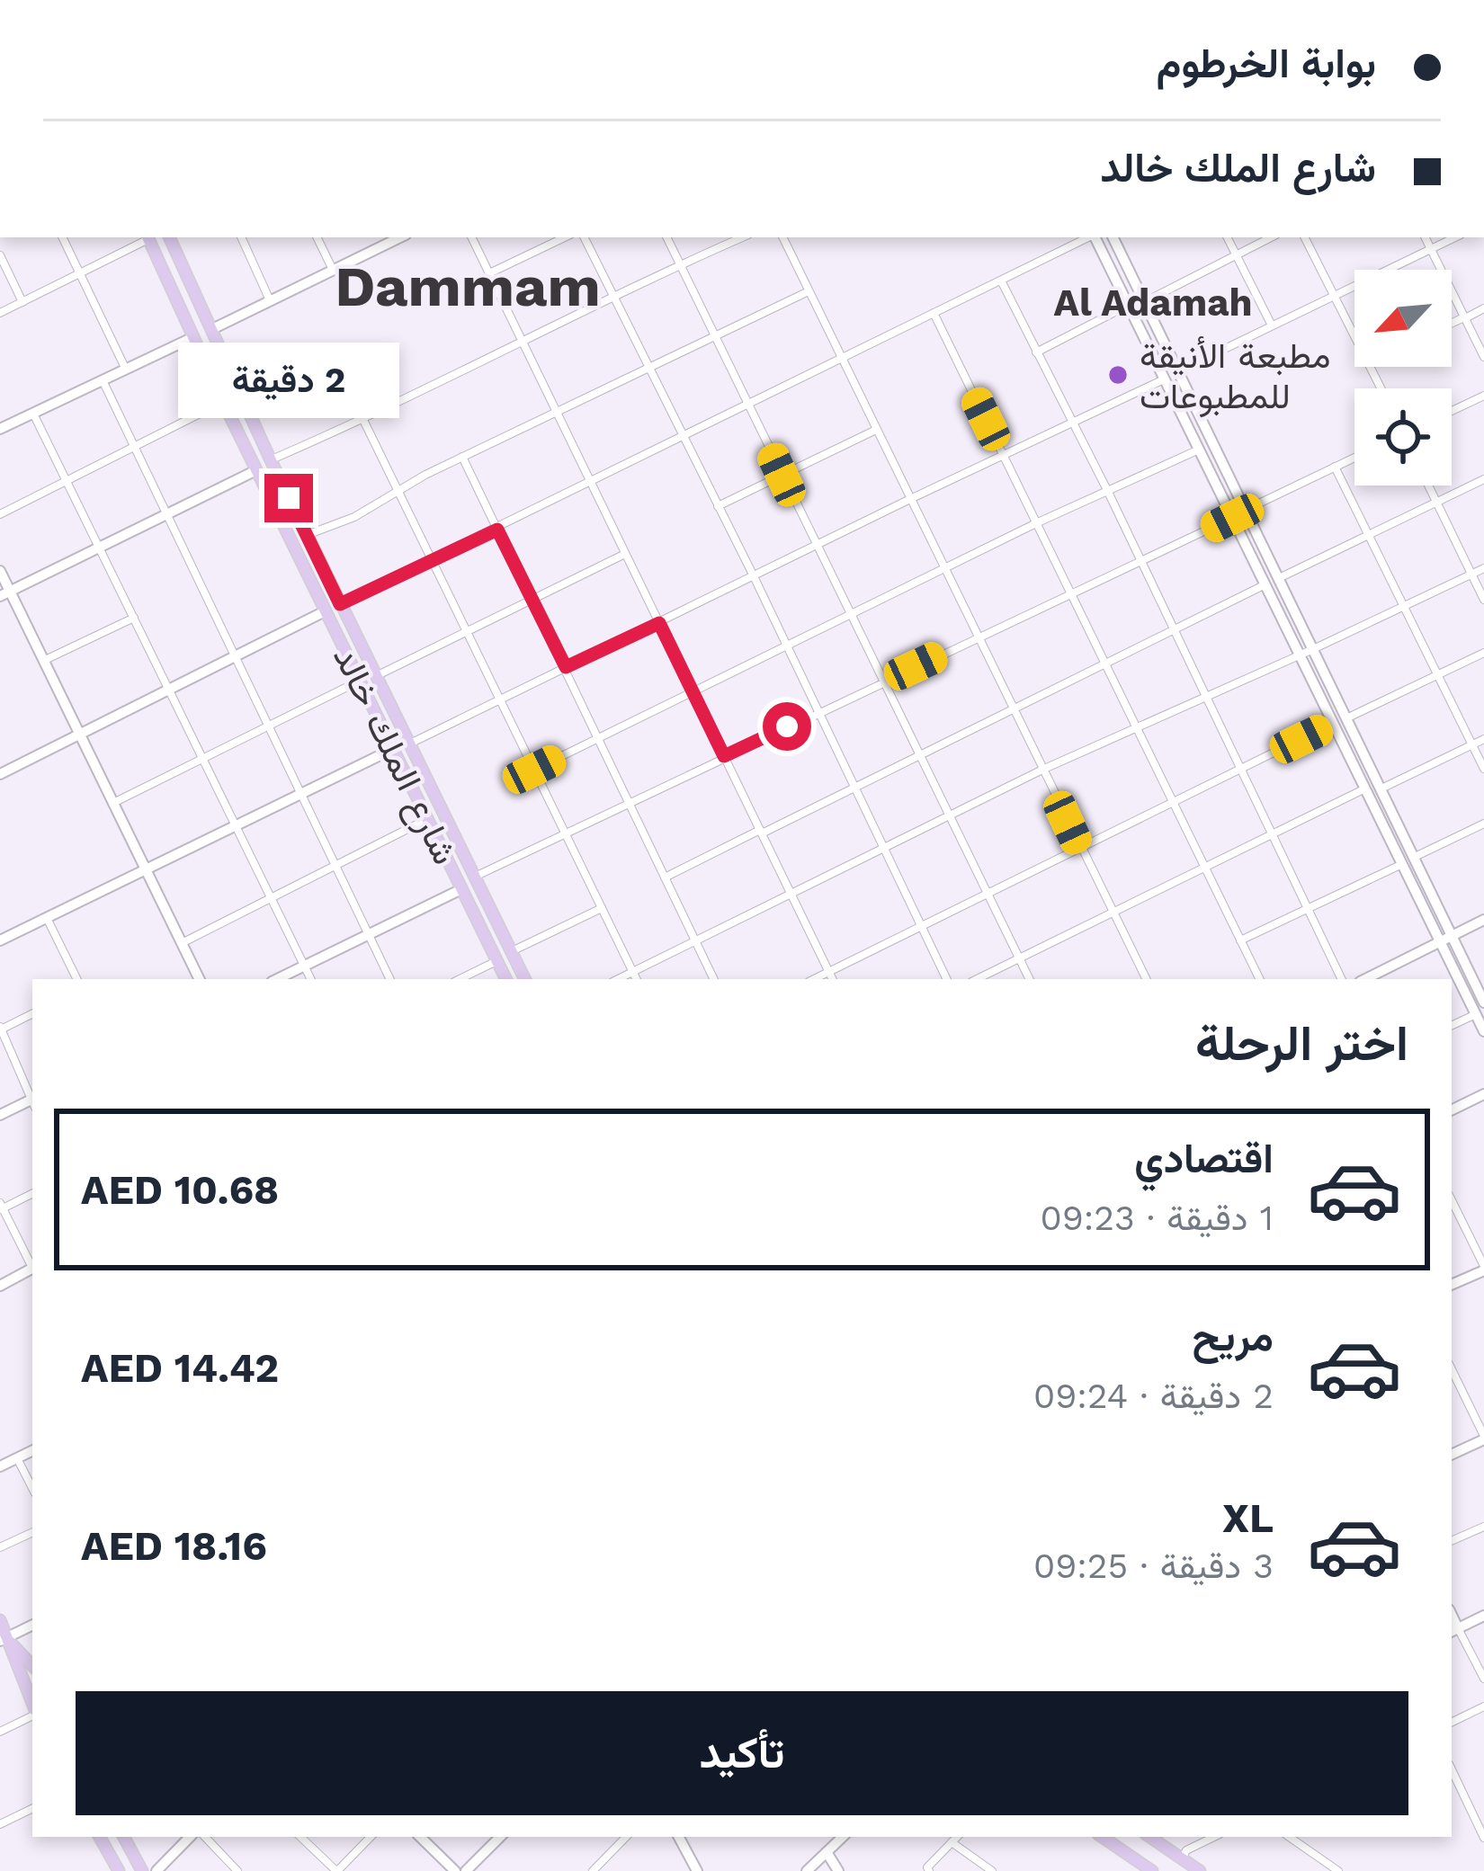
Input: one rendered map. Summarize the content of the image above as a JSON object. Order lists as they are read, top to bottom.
{
  "streets": {
    "main road": ["شارع الملك خالد"]
  },
  "districts": ["Dammam", "Al Adamah"],
  "places": ["مطبعة الأنيقة للمطبوعات"],
  "north": "bottom left",
  "page": {
    "banner": ["بوابة الخرطوم", "شارع الملك خالد"],
    "bubble": "2 دقيقة",
    "heading": "اختر الرحلة",
    "list": [
      {
        "name": "اقتصادي",
        "note": "1 دقيقة · 09:23",
        "value": "AED 10.68"
      },
      {
        "name": "مريح",
        "note": "2 دقيقة · 09:24",
        "value": "AED 14.42"
      },
      {
        "name": "XL",
        "note": "3 دقيقة · 09:25",
        "value": "AED 18.16"
      }
    ],
    "buttons": "تأكيد"
  }
}
